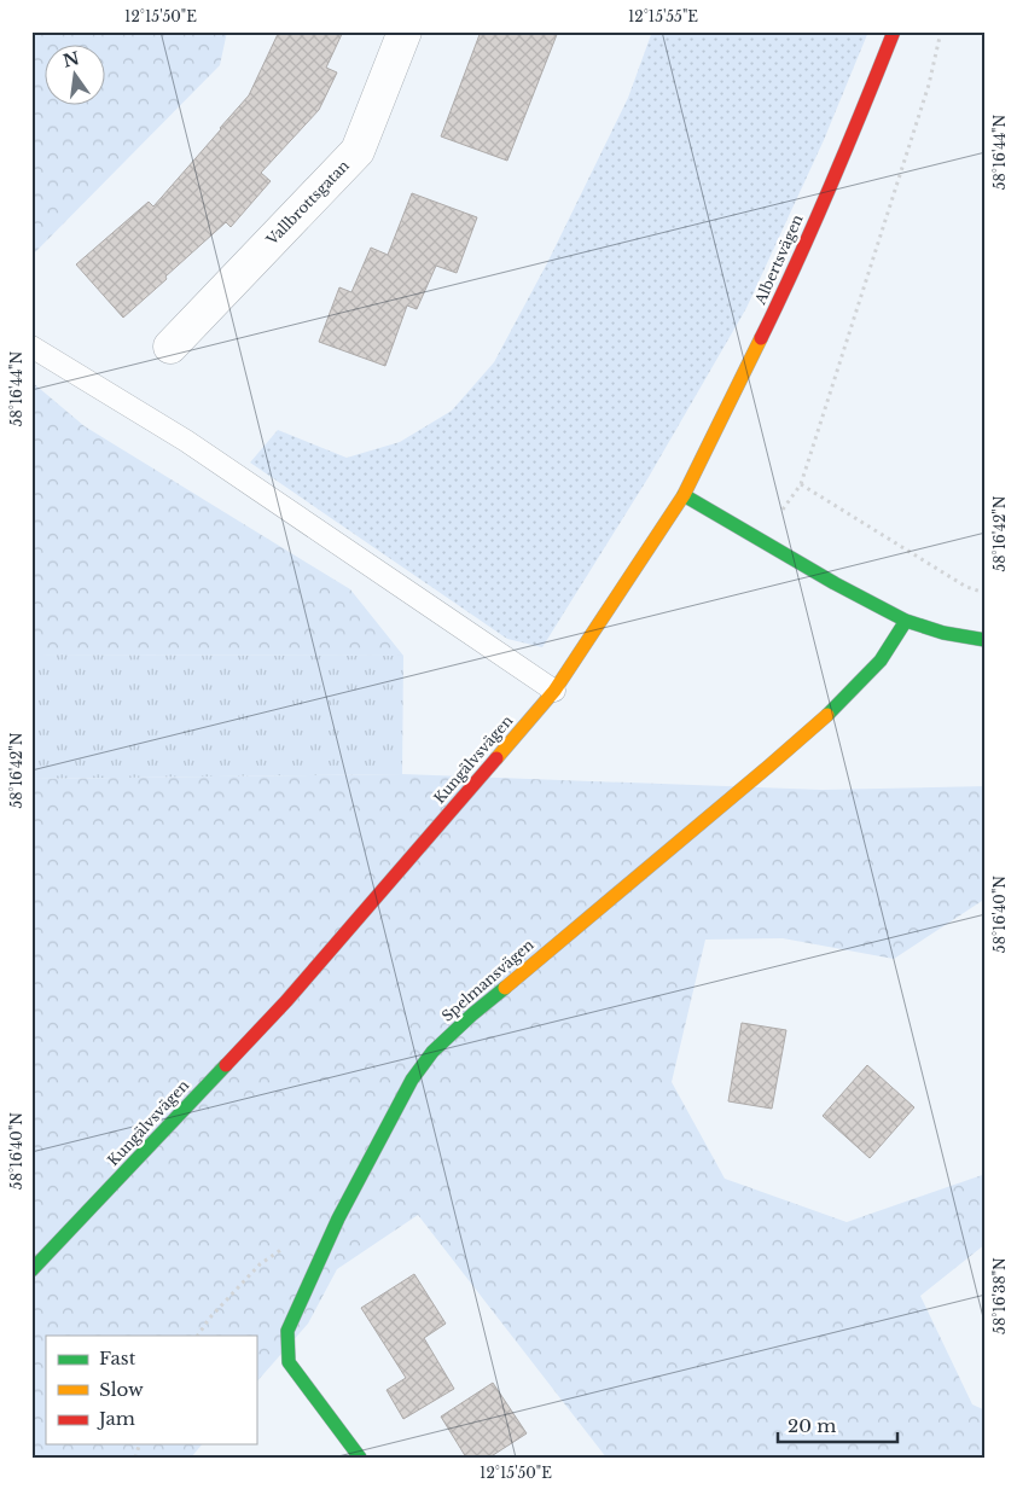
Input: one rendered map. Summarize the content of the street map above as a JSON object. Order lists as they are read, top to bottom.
{
  "streets": {
    "street": [
      "Vallbrottsgatan",
      "Albertsvägen",
      "Kungälvsvägen",
      "Spelmansvägen"
    ]
  },
  "crossings": [
    ["Albertsvägen", "Kungälvsvägen"]
  ],
  "legend": ["Fast", "Slow", "Jam"],
  "scale_bar": "20 m",
  "north": "top",
  "coordinates": [
    "12°15'50\"E",
    "12°15'55\"E",
    "58°16'44\"N",
    "58°16'42\"N",
    "58°16'40\"N",
    "58°16'38\"N"
  ]
}
